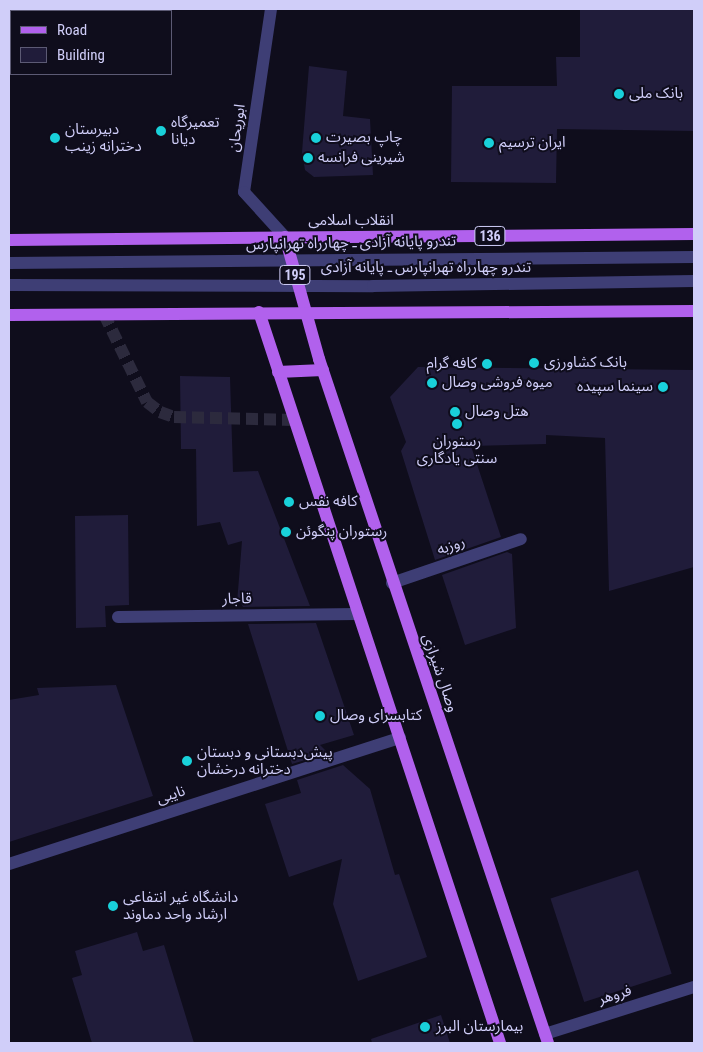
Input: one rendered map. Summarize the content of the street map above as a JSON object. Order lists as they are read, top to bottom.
{
  "streets": {
    "main road": [
      "انقلاب اسلامی",
      "136",
      "195",
      "وصال شیرازی"
    ],
    "street": [
      "ابوریحان",
      "تندرو پایانه آزادی ـ چهارراه تهرانپارس",
      "تندرو چهارراه تهرانپارس ـ پایانه آزادی",
      "روزبه",
      "قاجار",
      "نایبی",
      "فروهر"
    ]
  },
  "crossings": [
    ["ابوریحان", "انقلاب اسلامی"],
    ["ابوریحان", "195"],
    ["انقلاب اسلامی", "195"],
    ["تندرو پایانه آزادی ـ چهارراه تهرانپارس", "195"],
    ["تندرو چهارراه تهرانپارس ـ پایانه آزادی", "195"],
    ["195", "وصال شیرازی"],
    ["روزبه", "وصال شیرازی"],
    ["وصال شیرازی", "فروهر"]
  ],
  "places": [
    "بانک ملی",
    "تعمیرگاه دیانا",
    "دبیرستان دخترانه زینب",
    "چاپ بصیرت",
    "ایران ترسیم",
    "شیرینی فرانسه",
    "بانک کشاورزی",
    "کافه گرام",
    "میوه فروشی وصال",
    "سینما سپیده",
    "هتل وصال",
    "رستوران سنتی یادگاری",
    "کافه نفس",
    "رستوران پنگوئن",
    "کتابسرای وصال",
    "پیش‌دبستانی و دبستان دخترانه درخشان",
    "دانشگاه غیر انتفاعی ارشاد واحد دماوند",
    "بیمارستان البرز"
  ],
  "legend": ["Road", "Building"]
}
